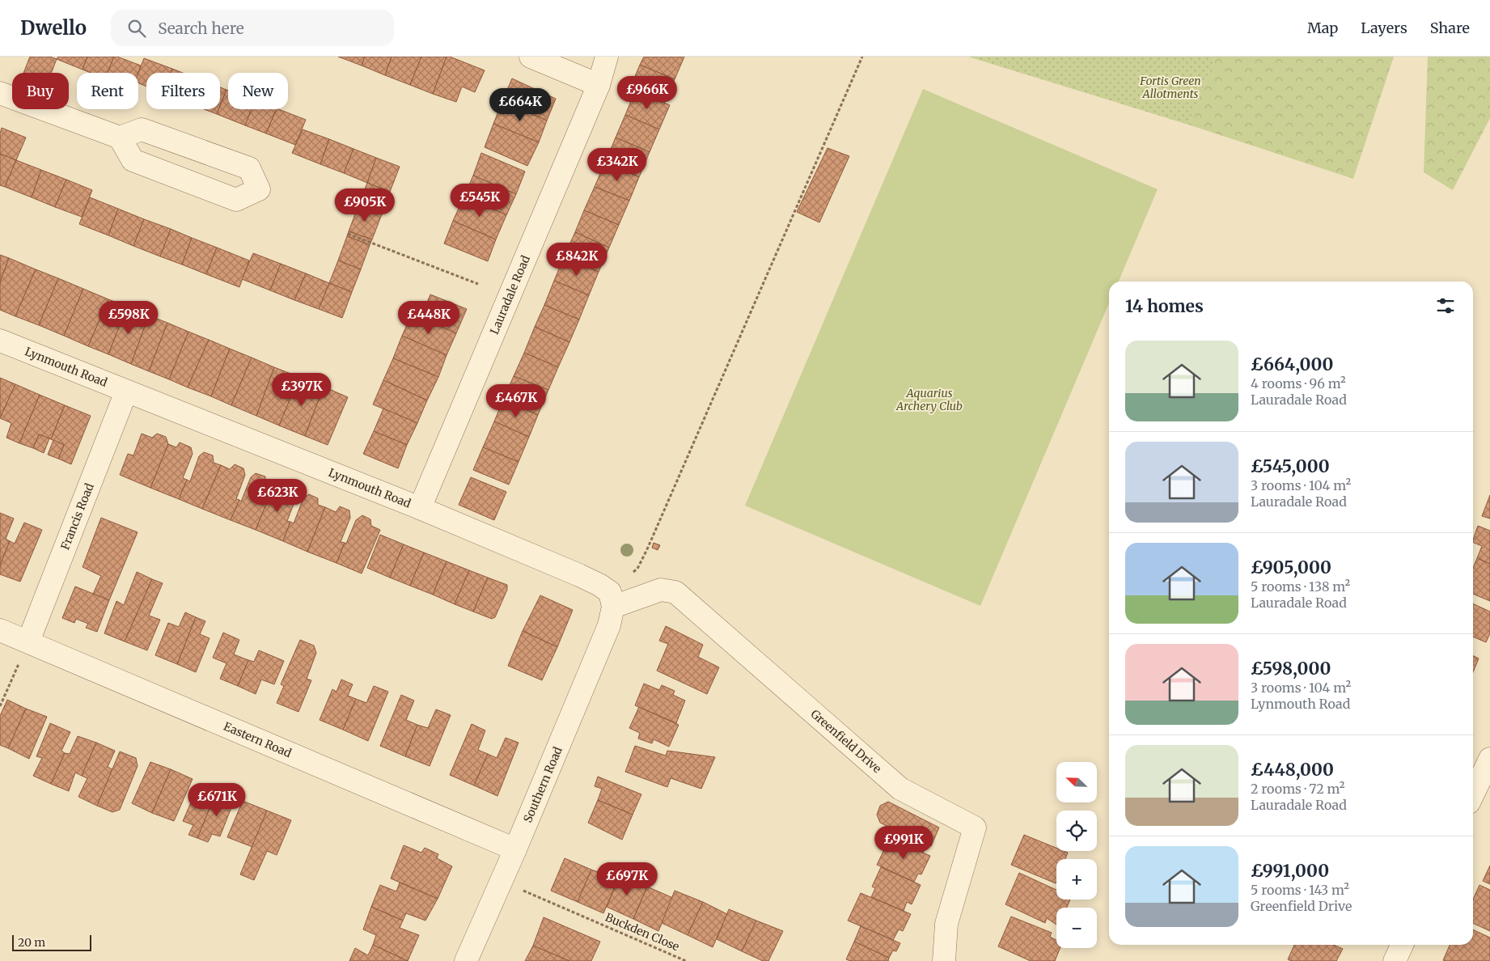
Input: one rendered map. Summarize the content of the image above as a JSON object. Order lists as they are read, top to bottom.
{
  "streets": {
    "street": [
      "Lauradale Road",
      "Lynmouth Road",
      "Francis Road",
      "Eastern Road",
      "Greenfield Drive",
      "Southern Road"
    ],
    "path": ["Buckden Close"]
  },
  "crossings": [
    ["Lauradale Road", "Lynmouth Road"],
    ["Lynmouth Road", "Francis Road"],
    ["Lynmouth Road", "Greenfield Drive"],
    ["Lynmouth Road", "Southern Road"],
    ["Francis Road", "Eastern Road"],
    ["Eastern Road", "Southern Road"],
    ["Greenfield Drive", "Southern Road"],
    ["Southern Road", "Buckden Close"]
  ],
  "parks": ["Fortis Green Allotments", "Aquarius Archery Club"],
  "scale_bar": "20 m",
  "north": "top left",
  "page": {
    "header": "Dwello",
    "search": "Search here",
    "nav": ["Map", "Layers", "Share"],
    "chip": [
      "Buy",
      "Rent",
      "Filters",
      "New"
    ],
    "price": [
      "£966K",
      "£664K",
      "£342K",
      "£545K",
      "£905K",
      "£842K",
      "£598K",
      "£448K",
      "£397K",
      "£467K",
      "£623K",
      "£671K",
      "£991K",
      "£697K"
    ],
    "heading": "14 homes",
    "list": [
      {
        "name": "£664,000",
        "note": "4 rooms · 96 m² · Lauradale Road"
      },
      {
        "name": "£545,000",
        "note": "3 rooms · 104 m² · Lauradale Road"
      },
      {
        "name": "£905,000",
        "note": "5 rooms · 138 m² · Lauradale Road"
      },
      {
        "name": "£598,000",
        "note": "3 rooms · 104 m² · Lynmouth Road"
      },
      {
        "name": "£448,000",
        "note": "2 rooms · 72 m² · Lauradale Road"
      },
      {
        "name": "£991,000",
        "note": "5 rooms · 143 m² · Greenfield Drive"
      }
    ],
    "map_buttons": ["+", "−"],
    "scale": "20 m"
  }
}
